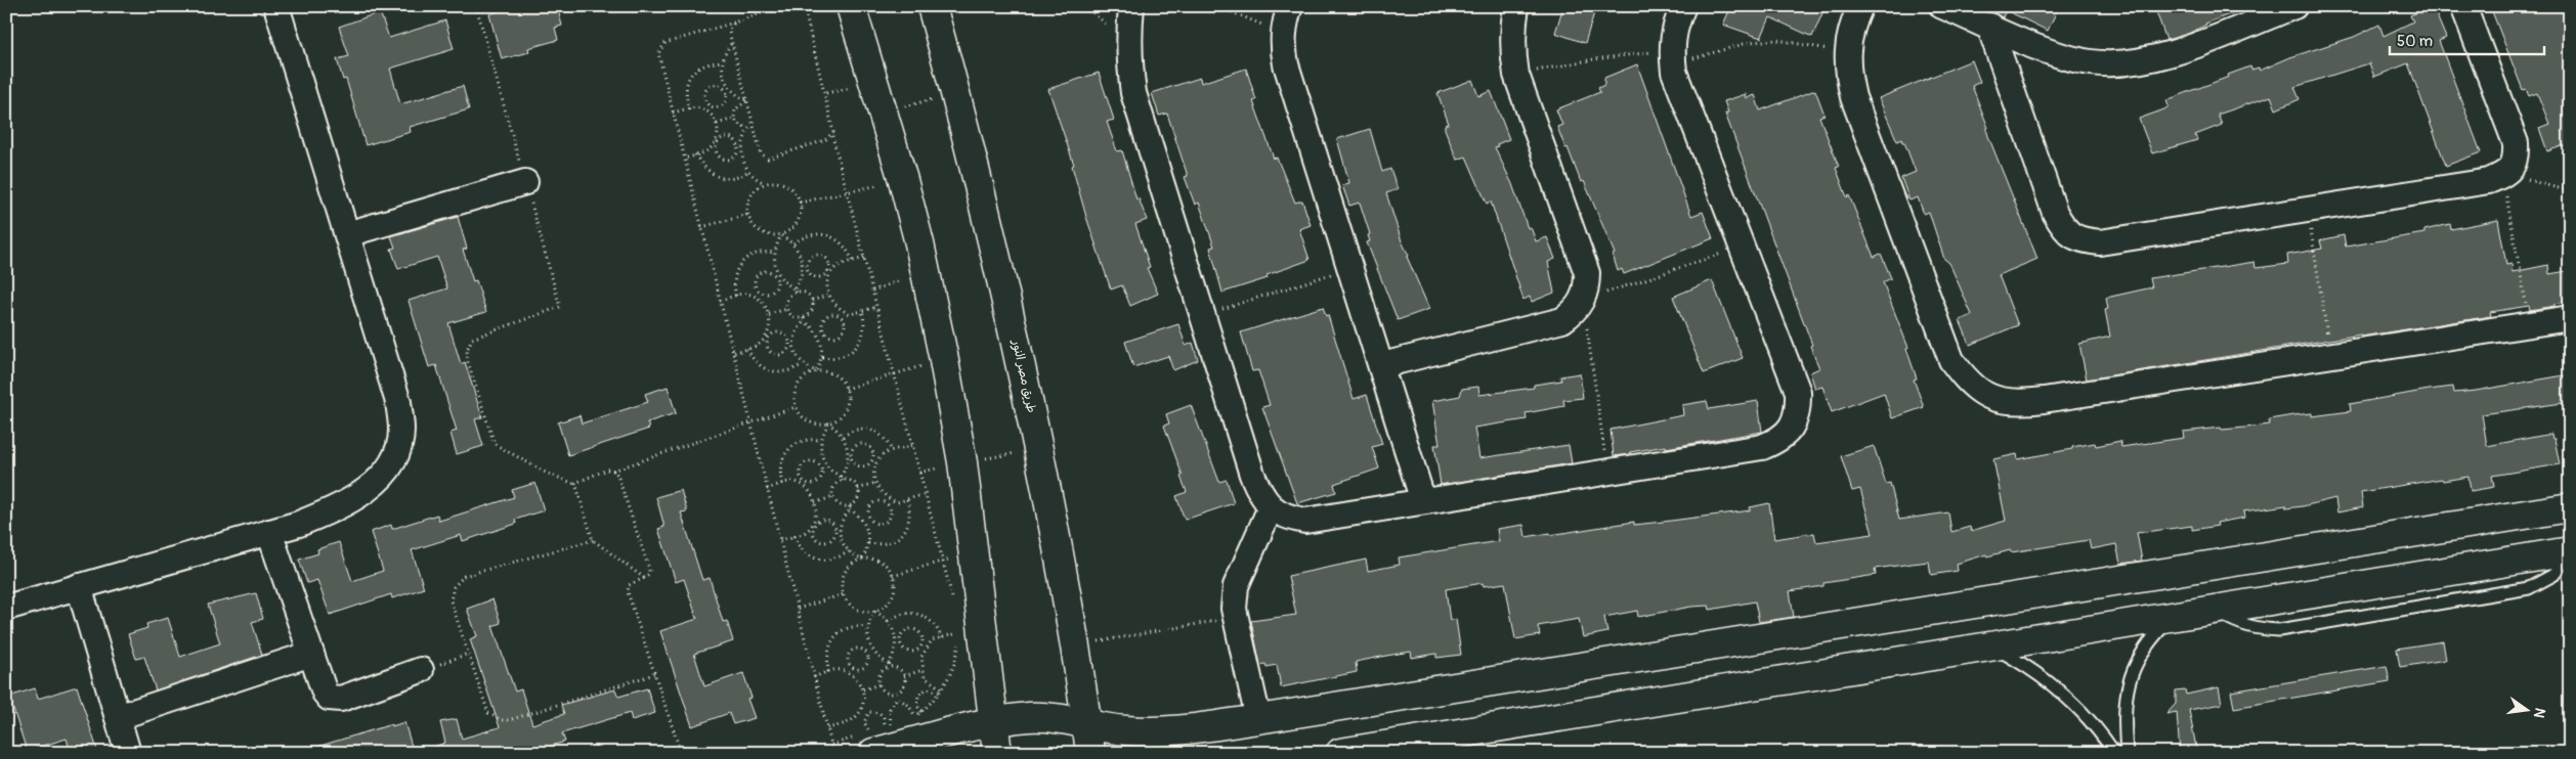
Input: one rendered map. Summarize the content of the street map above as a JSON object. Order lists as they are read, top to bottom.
{
  "streets": {
    "street": ["طريق مصر النور"]
  },
  "scale_bar": "50 m",
  "north": "right"
}
